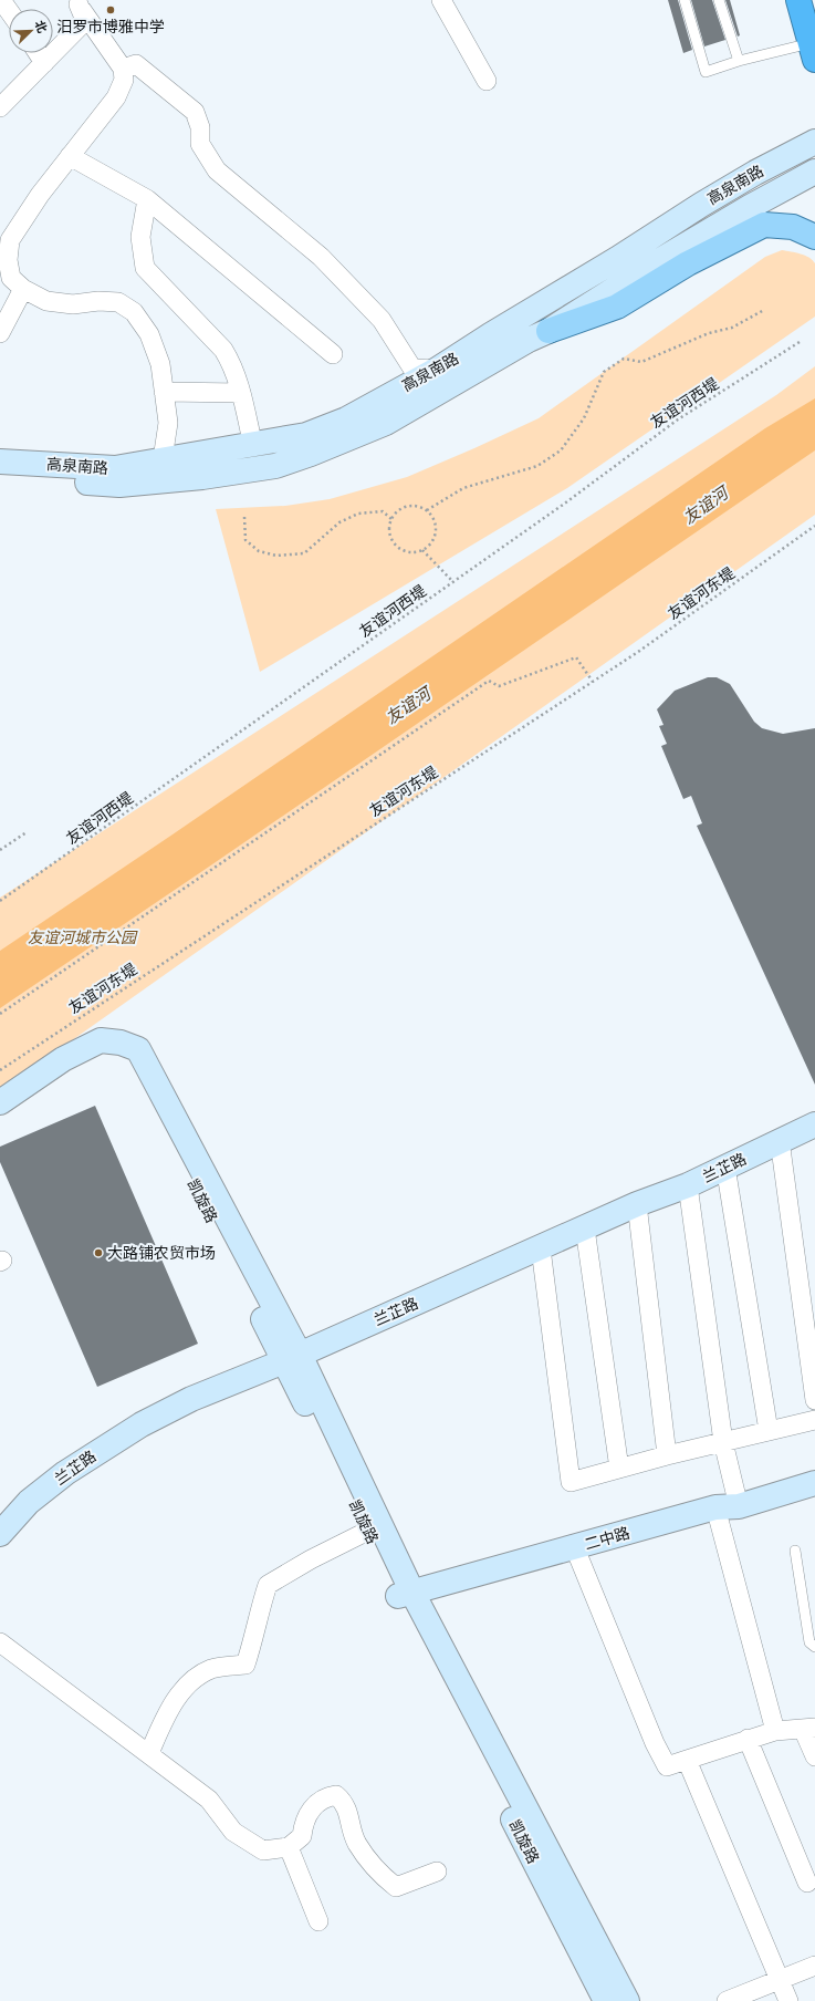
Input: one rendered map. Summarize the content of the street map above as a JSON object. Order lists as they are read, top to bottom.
{
  "streets": {
    "street": [
      "高泉南路",
      "兰芷路",
      "凯旋路",
      "二中路"
    ],
    "path": ["友谊河西堤", "友谊河东堤"]
  },
  "crossings": [
    ["兰芷路", "凯旋路"],
    ["凯旋路", "二中路"]
  ],
  "water": ["友谊河"],
  "parks": ["友谊河城市公园"],
  "places": ["汨罗市博雅中学", "大路铺农贸市场"],
  "north": "top right"
}
